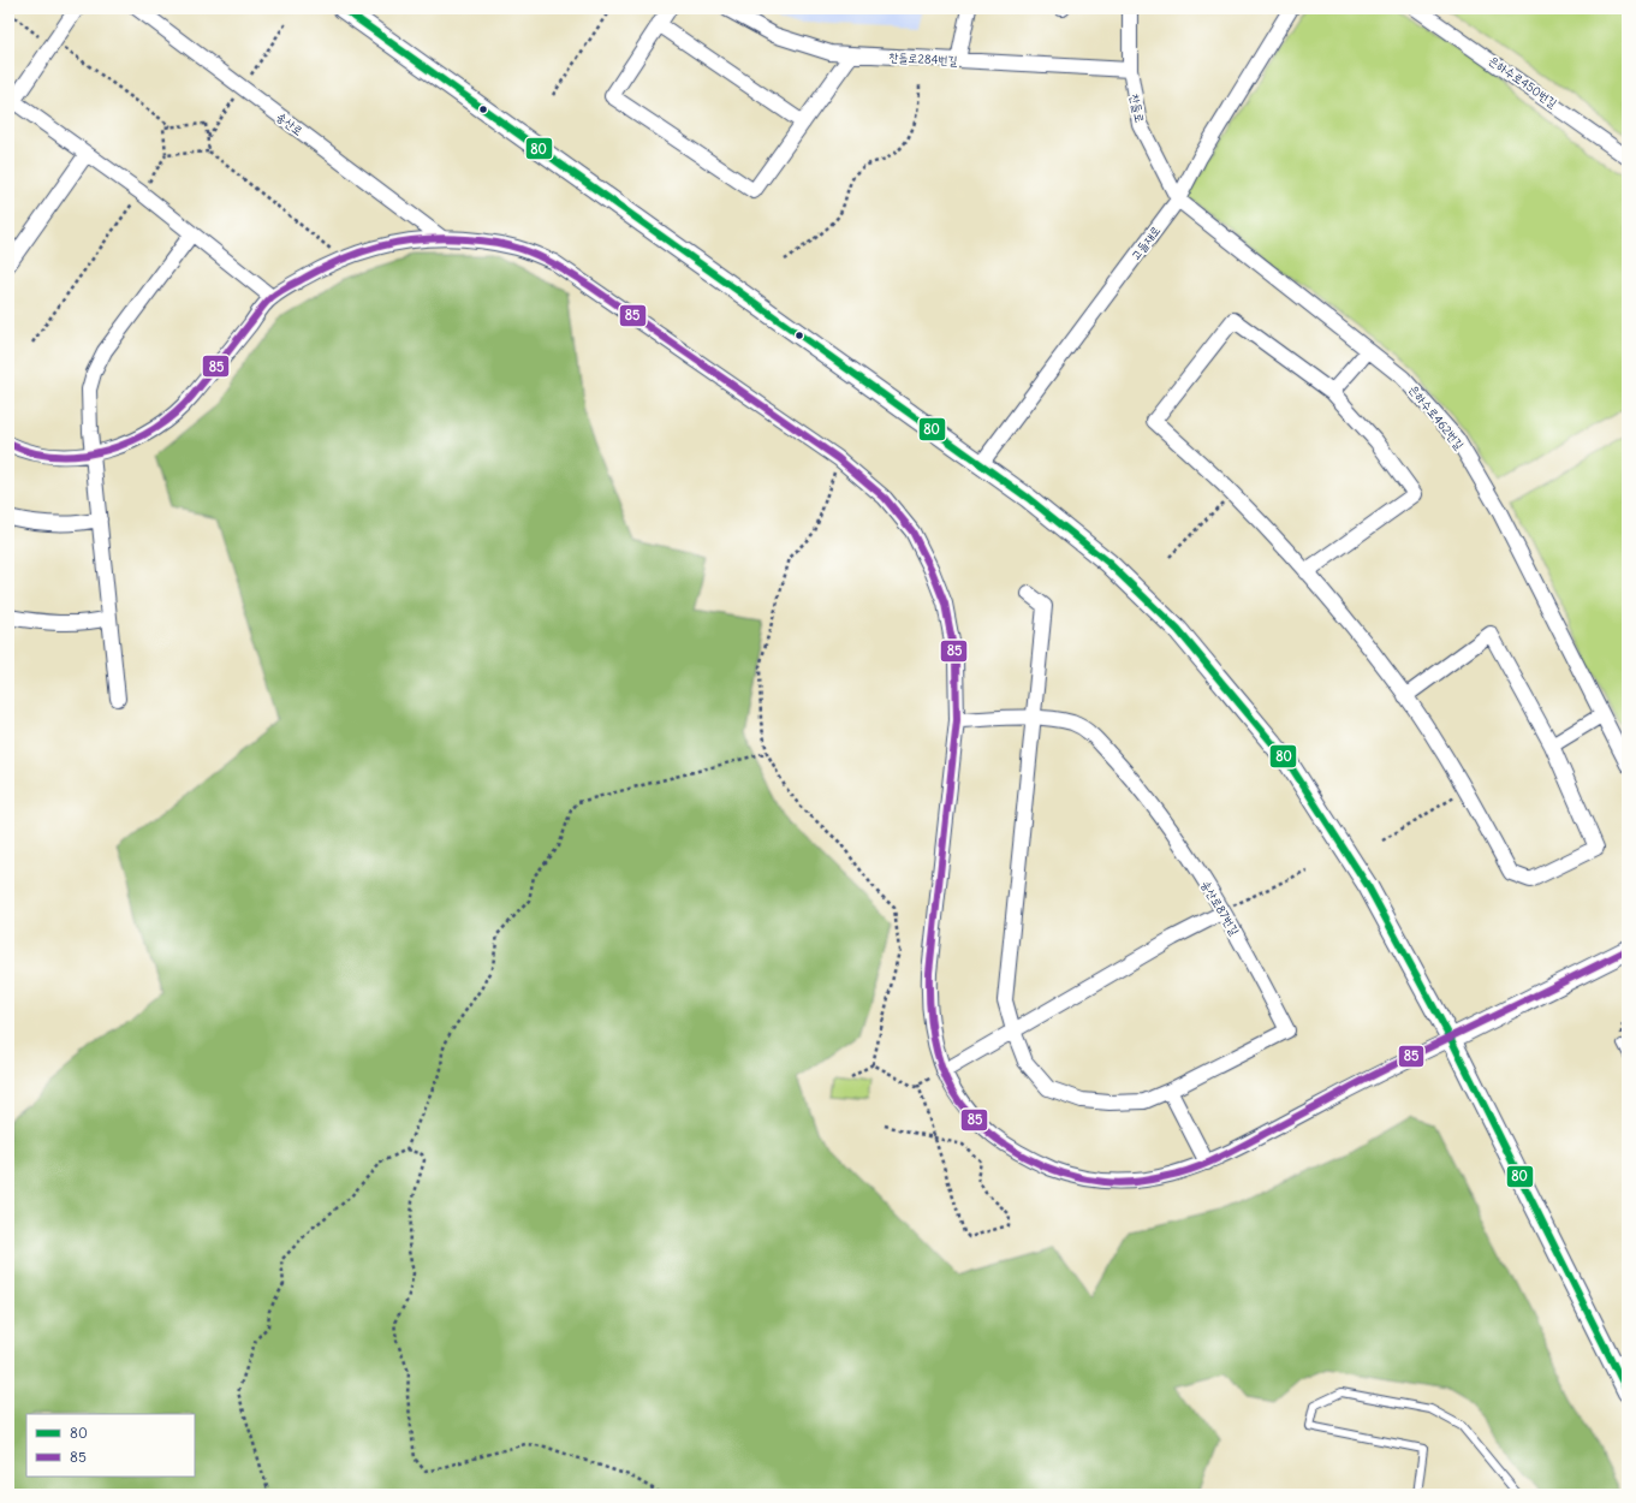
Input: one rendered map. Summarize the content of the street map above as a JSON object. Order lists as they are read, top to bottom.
{
  "streets": {
    "street": [
      "찬들로284번길",
      "은하수로450번길",
      "찬들로",
      "송산로",
      "고들재로",
      "은하수로462번길",
      "송산로87번길"
    ]
  },
  "crossings": [
    ["찬들로284번길", "찬들로"],
    ["찬들로", "고들재로"],
    ["찬들로", "은하수로462번길"],
    ["고들재로", "은하수로462번길"]
  ],
  "lines": ["transit line 80", "transit line 85"],
  "legend": ["80", "85"]
}
